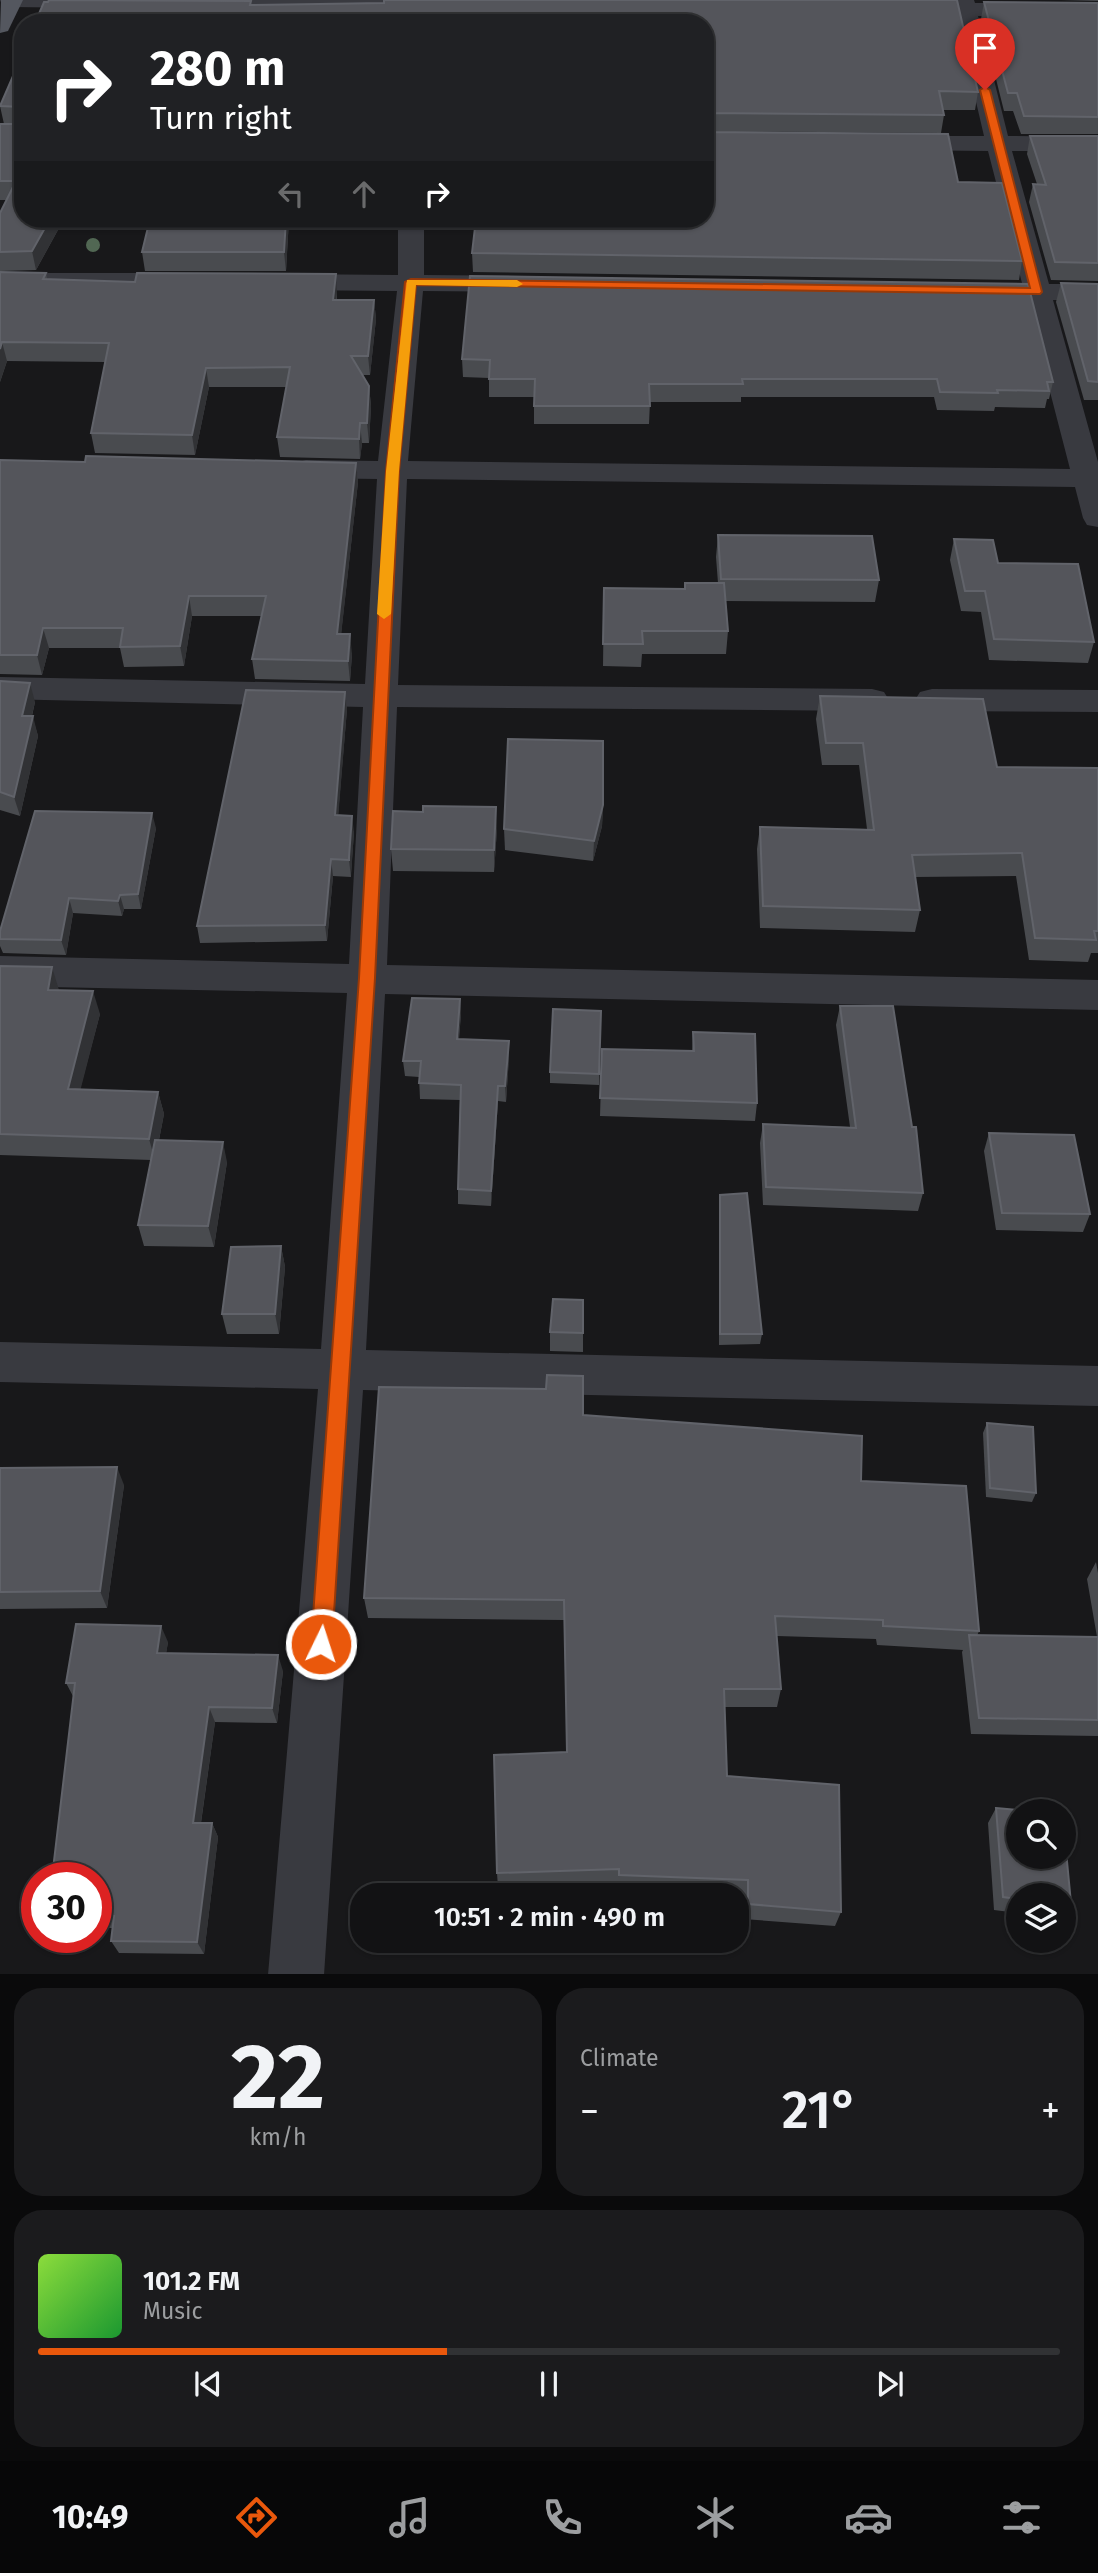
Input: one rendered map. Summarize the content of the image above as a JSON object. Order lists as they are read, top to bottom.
{
  "page": {
    "turn": ["280 m", "Turn right"],
    "limit": "30",
    "trip": "10:51 · 2 min · 490 m",
    "tile": [
      ["22", "km/h"],
      "Climate"
    ],
    "heat": ["−", "21°", "+"],
    "song": ["101.2 FM", "Music"],
    "tabs": "10:49"
  }
}
